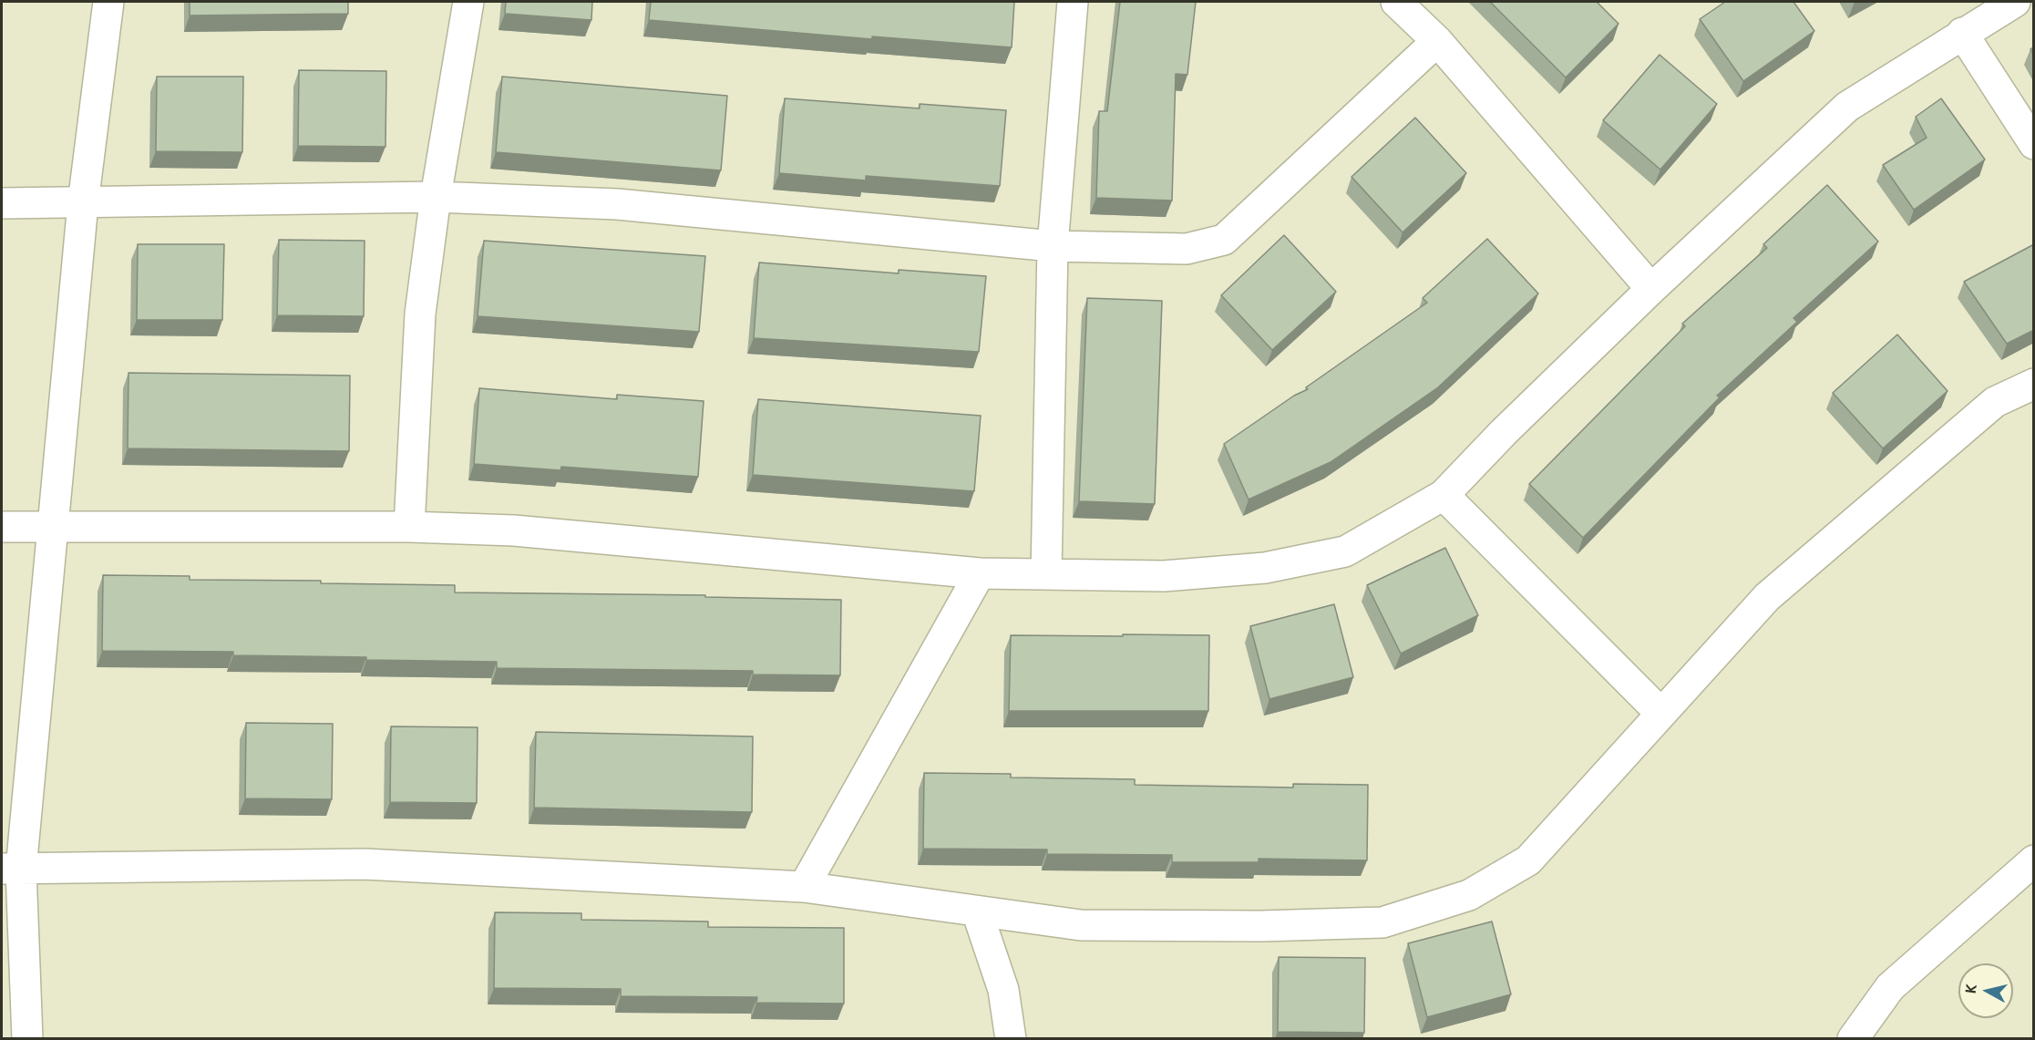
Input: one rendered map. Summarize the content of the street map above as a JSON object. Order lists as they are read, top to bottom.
{
  "north": "left"
}
